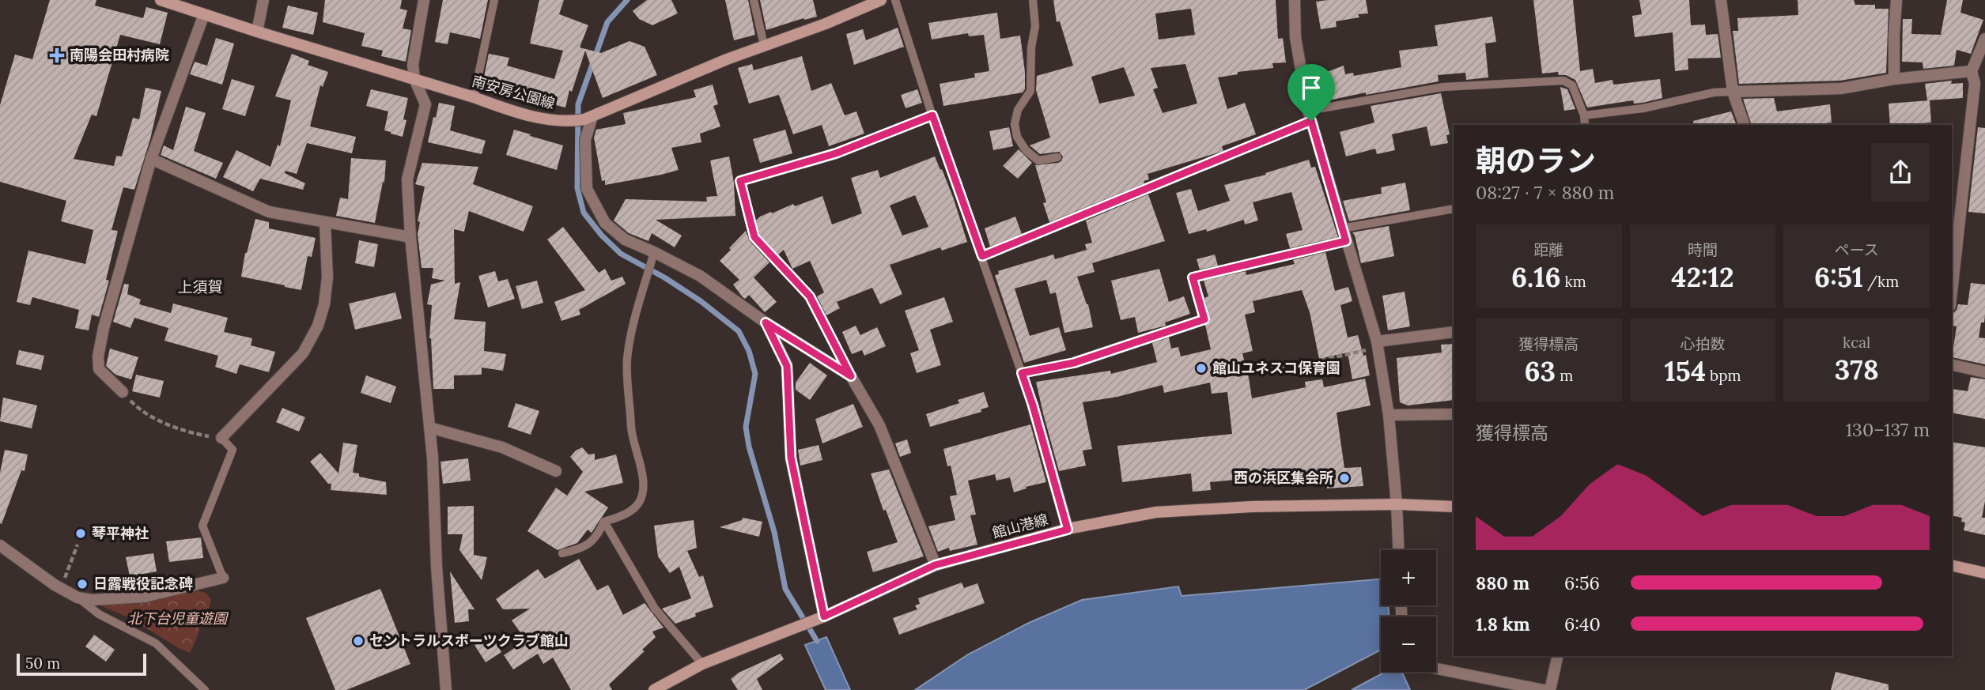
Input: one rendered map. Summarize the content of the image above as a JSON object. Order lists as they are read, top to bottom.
{
  "streets": {
    "main road": ["南安房公園線", "館山港線"]
  },
  "districts": ["上須賀"],
  "parks": ["北下台児童遊園"],
  "places": {
    "health": ["南陽会田村病院"],
    "other": [
      "館山ユネスコ保育園",
      "西の浜区集会所",
      "琴平神社",
      "日露戦役記念碑",
      "セントラルスポーツクラブ館山"
    ]
  },
  "scale_bar": "50 m",
  "page": {
    "heading": ["朝のラン", "08:27 · 7 × 880 m"],
    "stats": [
      ["距離", "6.16 km"],
      ["時間", "42:12"],
      ["ペース", "6:51 /km"],
      ["獲得標高", "63 m"],
      ["心拍数", "154 bpm"],
      ["kcal", "378"]
    ],
    "chart": ["獲得標高", "130–137 m"],
    "map_buttons": ["+", "−"],
    "list": [
      {
        "name": "880 m",
        "note": "6:56"
      },
      {
        "name": "1.8 km",
        "note": "6:40"
      }
    ],
    "scale": "50 m"
  }
}
